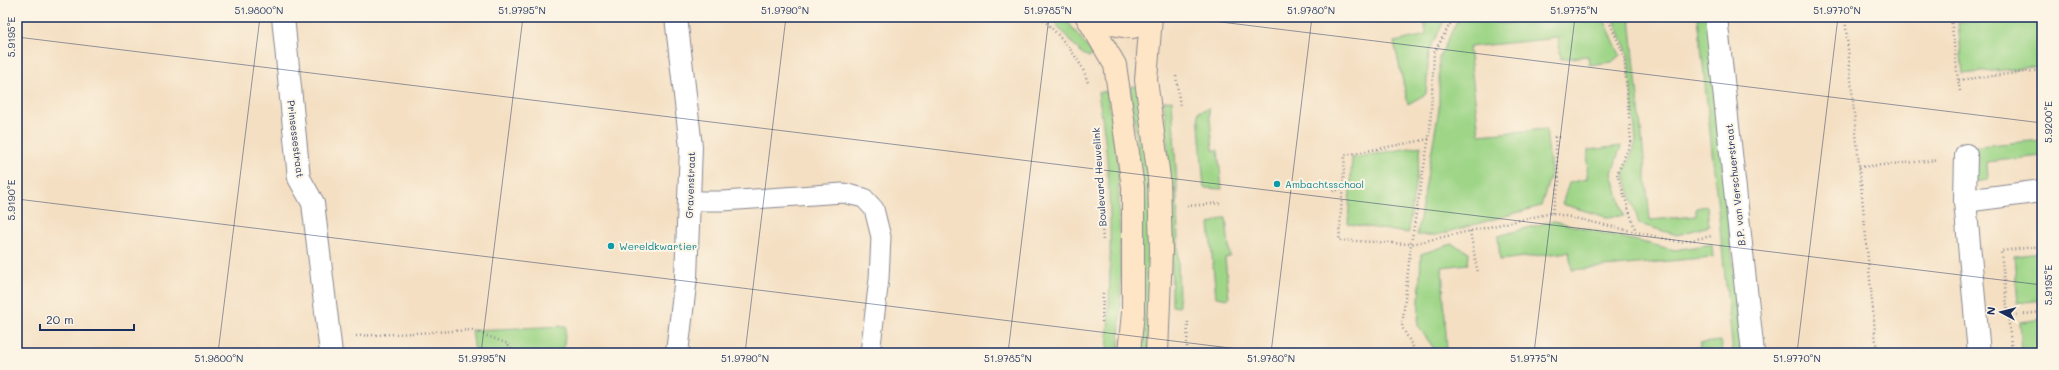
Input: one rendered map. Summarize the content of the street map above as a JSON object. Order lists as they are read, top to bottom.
{
  "streets": {
    "street": ["Prinsessestraat", "Gravenstraat", "B.P. van Verschuerstraat"],
    "path": ["Boulevard Heuvelink"]
  },
  "places": ["Ambachtsschool", "Wereldkwartier"],
  "scale_bar": "20 m",
  "north": "left",
  "coordinates": [
    "51.9800°N",
    "51.9795°N",
    "51.9790°N",
    "51.9785°N",
    "51.9780°N",
    "51.9775°N",
    "51.9770°N",
    "5.9195°E",
    "5.9200°E",
    "5.9190°E"
  ]
}
